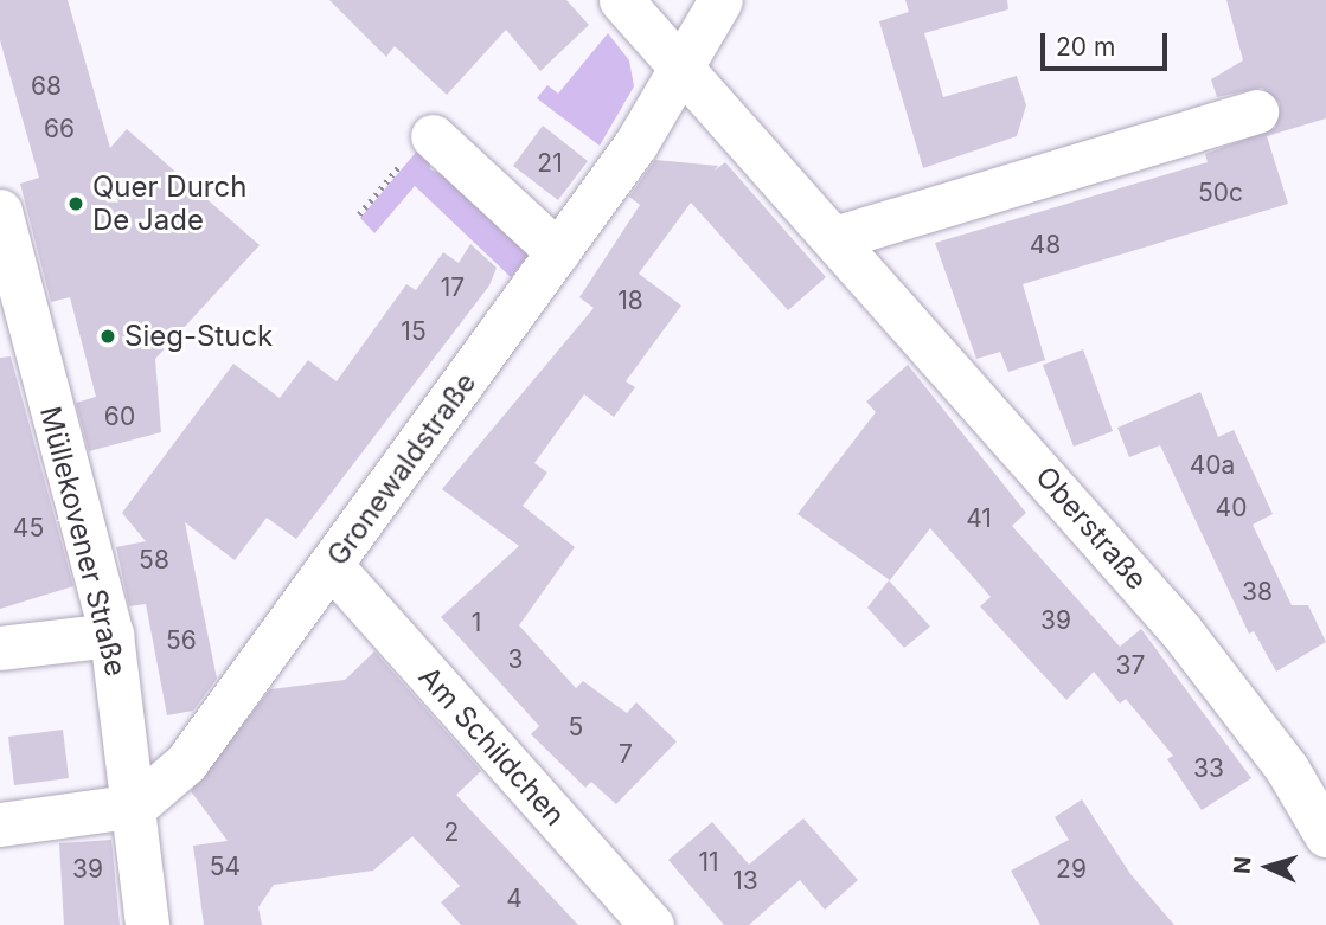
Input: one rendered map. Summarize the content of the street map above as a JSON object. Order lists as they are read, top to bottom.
{
  "streets": {
    "street": [
      "Gronewaldstraße",
      "Oberstraße",
      "Müllekovener Straße",
      "Am Schildchen"
    ]
  },
  "crossings": [
    ["Gronewaldstraße", "Oberstraße"],
    ["Gronewaldstraße", "Müllekovener Straße"],
    ["Gronewaldstraße", "Am Schildchen"]
  ],
  "places": ["Quer Durch De Jade", "Sieg-Stuck"],
  "house_numbers": [
    "68",
    "66",
    "21",
    "50c",
    "48",
    "17",
    "18",
    "15",
    "60",
    "40a",
    "40",
    "41",
    "45",
    "58",
    "38",
    "39",
    "1",
    "56",
    "3",
    "37",
    "5",
    "7",
    "33",
    "2",
    "11",
    "54",
    "39",
    "29",
    "13",
    "4"
  ],
  "scale_bar": "20 m",
  "north": "left"
}
